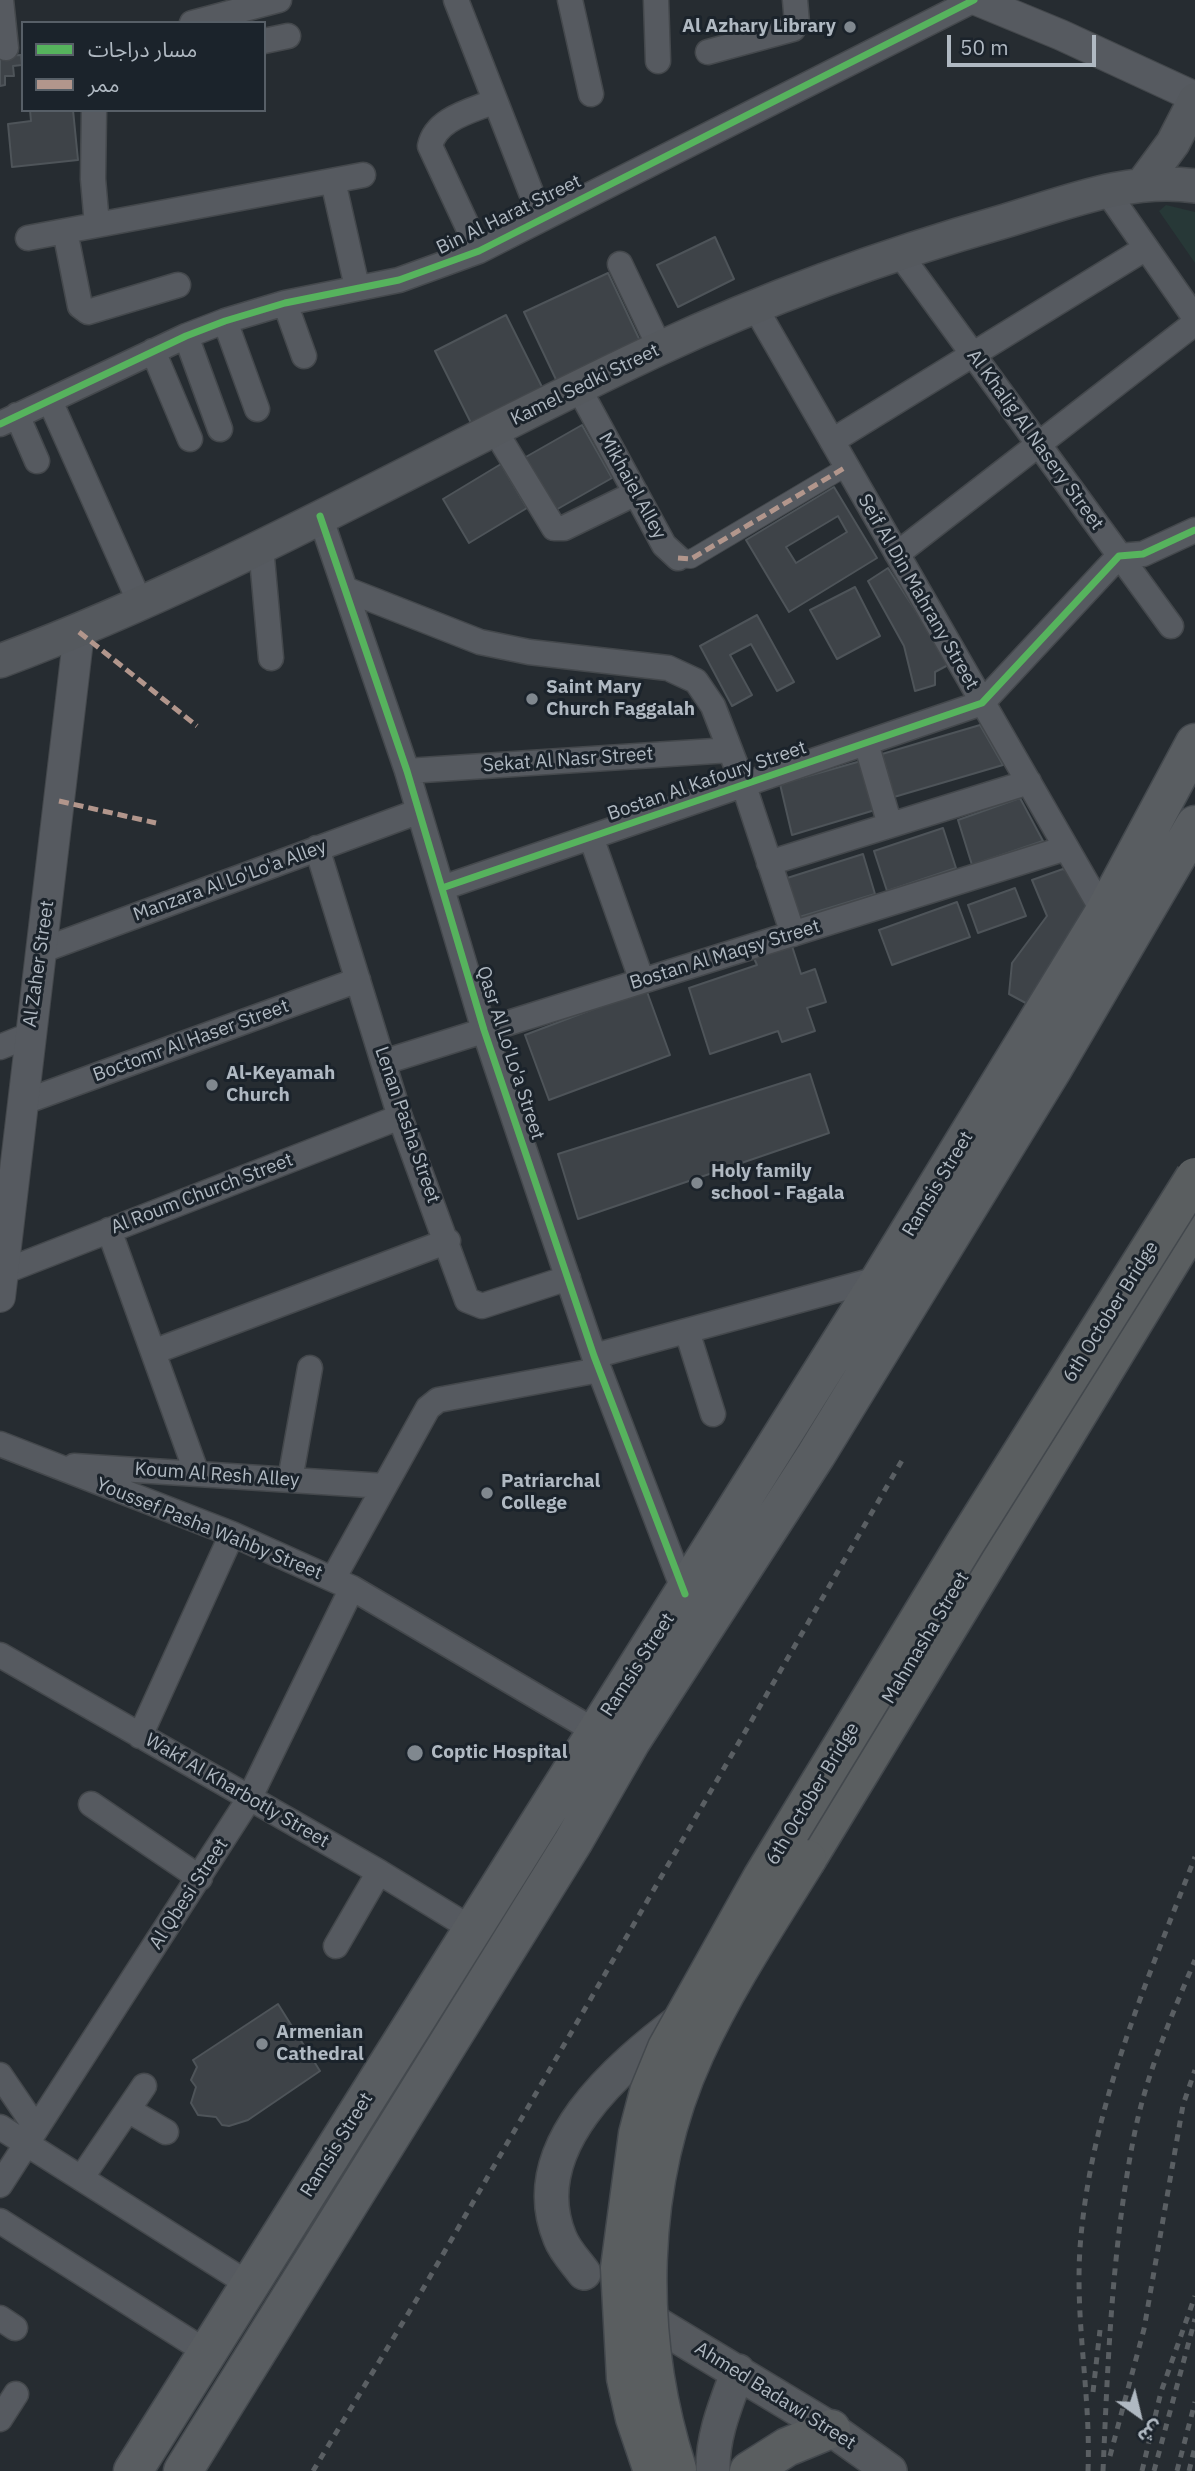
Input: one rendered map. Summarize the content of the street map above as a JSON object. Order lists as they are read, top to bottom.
{
  "streets": {
    "highway": ["6th October Bridge"],
    "main road": [
      "Kamel Sedki Street",
      "Ramsis Street",
      "Mahmasha Street",
      "Ahmed Badawi Street"
    ],
    "street": [
      "Bin Al Harat Street",
      "Al Khalig Al Nasery Street",
      "Mikhaiel Alley",
      "Seif Al Din Mahrany Street",
      "Sekat Al Nasr Street",
      "Bostan Al Kafoury Street",
      "Manzara Al Lo'Lo'a Alley",
      "Bostan Al Maqsy Street",
      "Al Zaher Street",
      "Boctomr Al Haser Street",
      "Qasr Al Lo'Lo'a Street",
      "Lenan Pasha Street",
      "Al Roum Church Street",
      "Koum Al Resh Alley",
      "Youssef Pasha Wahby Street",
      "Wakf Al Kharbotly Street",
      "Al Qbesi Street"
    ]
  },
  "crossings": [
    ["Kamel Sedki Street", "Al Khalig Al Nasery Street"],
    ["Kamel Sedki Street", "Mikhaiel Alley"],
    ["Kamel Sedki Street", "Seif Al Din Mahrany Street"],
    ["Kamel Sedki Street", "Al Zaher Street"],
    ["Kamel Sedki Street", "Qasr Al Lo'Lo'a Street"],
    ["Mikhaiel Alley", "Seif Al Din Mahrany Street"],
    ["Seif Al Din Mahrany Street", "Bostan Al Kafoury Street"],
    ["Seif Al Din Mahrany Street", "Bostan Al Maqsy Street"],
    ["Seif Al Din Mahrany Street", "Ramsis Street"],
    ["Sekat Al Nasr Street", "Qasr Al Lo'Lo'a Street"],
    ["Bostan Al Kafoury Street", "Qasr Al Lo'Lo'a Street"],
    ["Manzara Al Lo'Lo'a Alley", "Al Zaher Street"],
    ["Manzara Al Lo'Lo'a Alley", "Qasr Al Lo'Lo'a Street"],
    ["Manzara Al Lo'Lo'a Alley", "Lenan Pasha Street"],
    ["Bostan Al Maqsy Street", "Qasr Al Lo'Lo'a Street"],
    ["Bostan Al Maqsy Street", "Lenan Pasha Street"],
    ["Al Zaher Street", "Boctomr Al Haser Street"],
    ["Al Zaher Street", "Al Roum Church Street"],
    ["Boctomr Al Haser Street", "Lenan Pasha Street"],
    ["Qasr Al Lo'Lo'a Street", "Lenan Pasha Street"],
    ["Qasr Al Lo'Lo'a Street", "Ramsis Street"],
    ["Qasr Al Lo'Lo'a Street", "Al Qbesi Street"],
    ["Lenan Pasha Street", "Al Roum Church Street"],
    ["Ramsis Street", "Youssef Pasha Wahby Street"],
    ["Ramsis Street", "Wakf Al Kharbotly Street"],
    ["Ramsis Street", "Al Qbesi Street"],
    ["Koum Al Resh Alley", "Youssef Pasha Wahby Street"],
    ["Koum Al Resh Alley", "Al Qbesi Street"],
    ["Youssef Pasha Wahby Street", "Al Qbesi Street"],
    ["Wakf Al Kharbotly Street", "Al Qbesi Street"]
  ],
  "places": [
    "Al Azhary Library",
    "Saint Mary Church Faggalah",
    "Al-Keyamah Church",
    "Holy family school - Fagala",
    "Patriarchal College",
    "Coptic Hospital",
    "Armenian Cathedral"
  ],
  "legend": ["مسار دراجات", "ممر"],
  "scale_bar": "50 m",
  "north": "bottom right"
}
